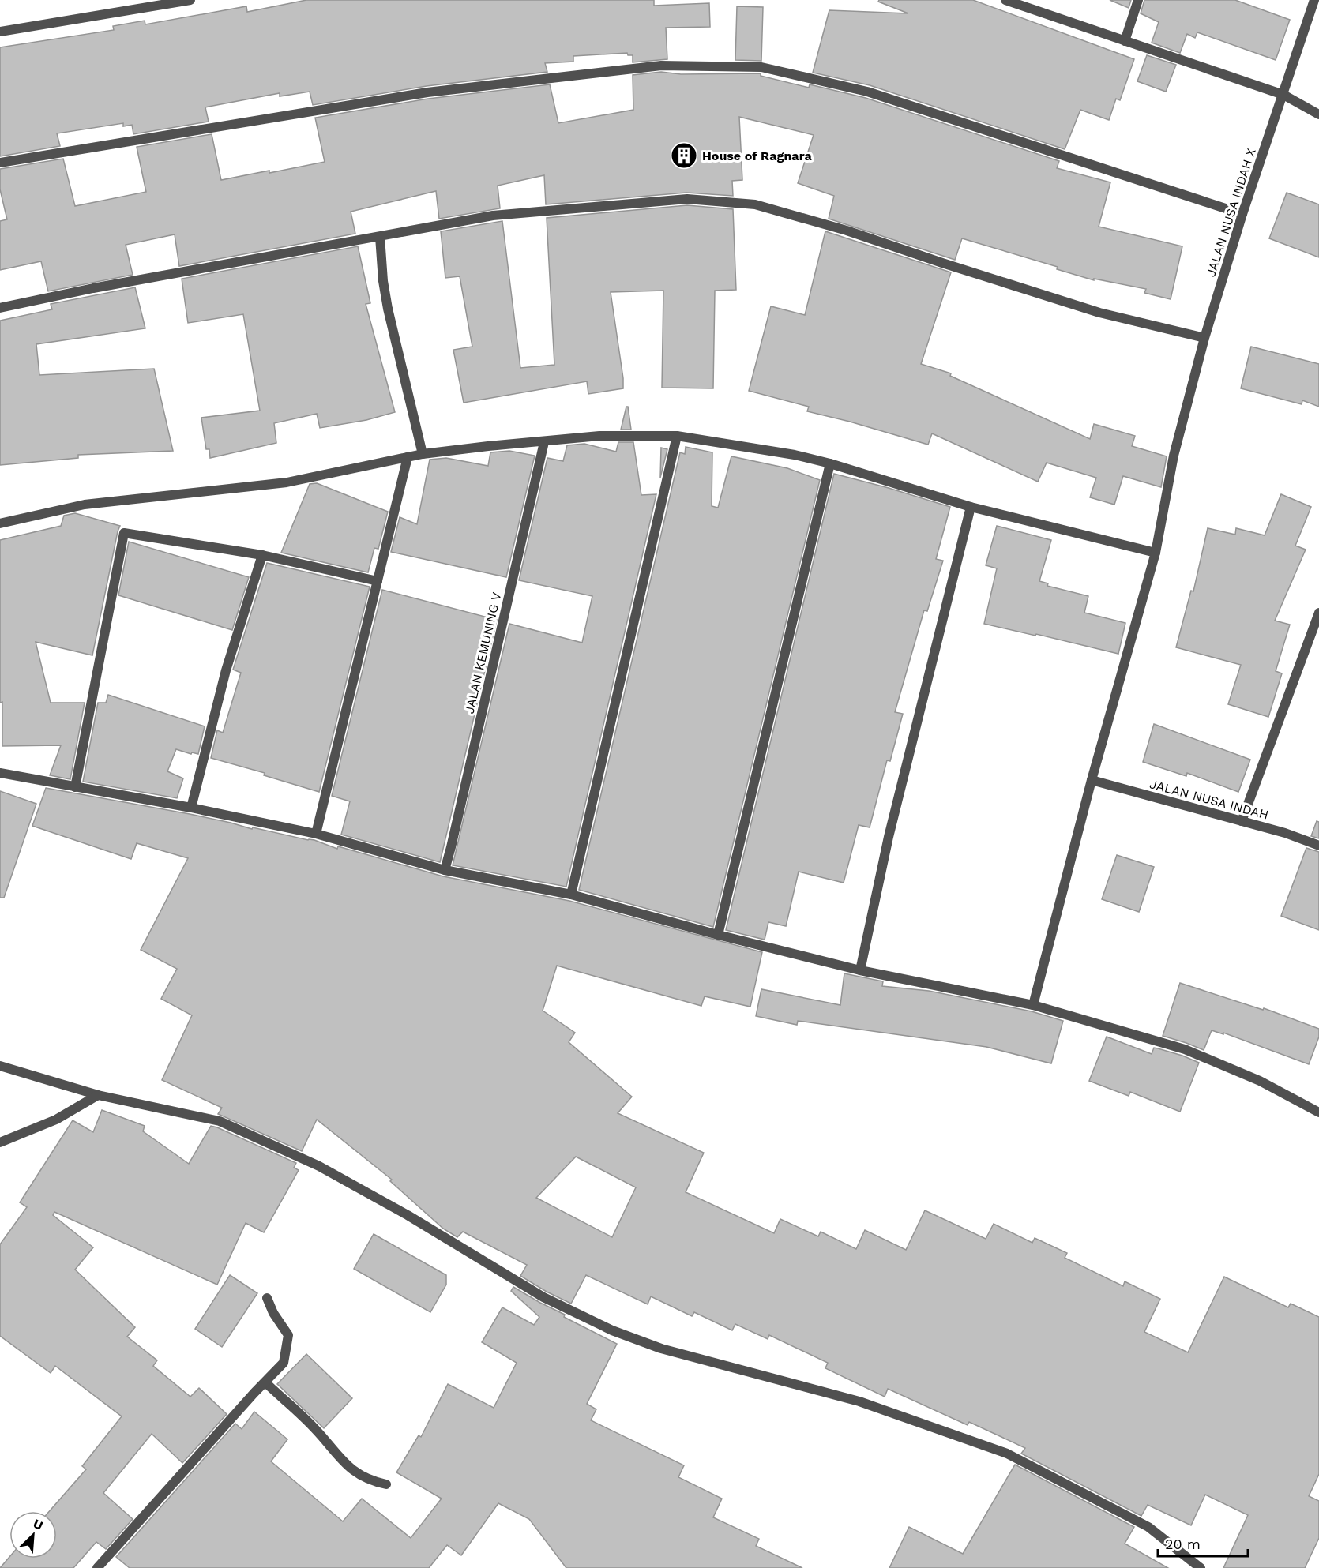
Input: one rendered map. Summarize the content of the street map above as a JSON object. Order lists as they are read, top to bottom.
{
  "streets": {
    "street": ["JALAN NUSA INDAH X", "JALAN KEMUNING V", "JALAN NUSA INDAH"]
  },
  "crossings": [
    ["JALAN NUSA INDAH X", "JALAN NUSA INDAH"]
  ],
  "places": {
    "building": ["House of Ragnara"]
  },
  "scale_bar": "20 m",
  "north": "top right"
}
